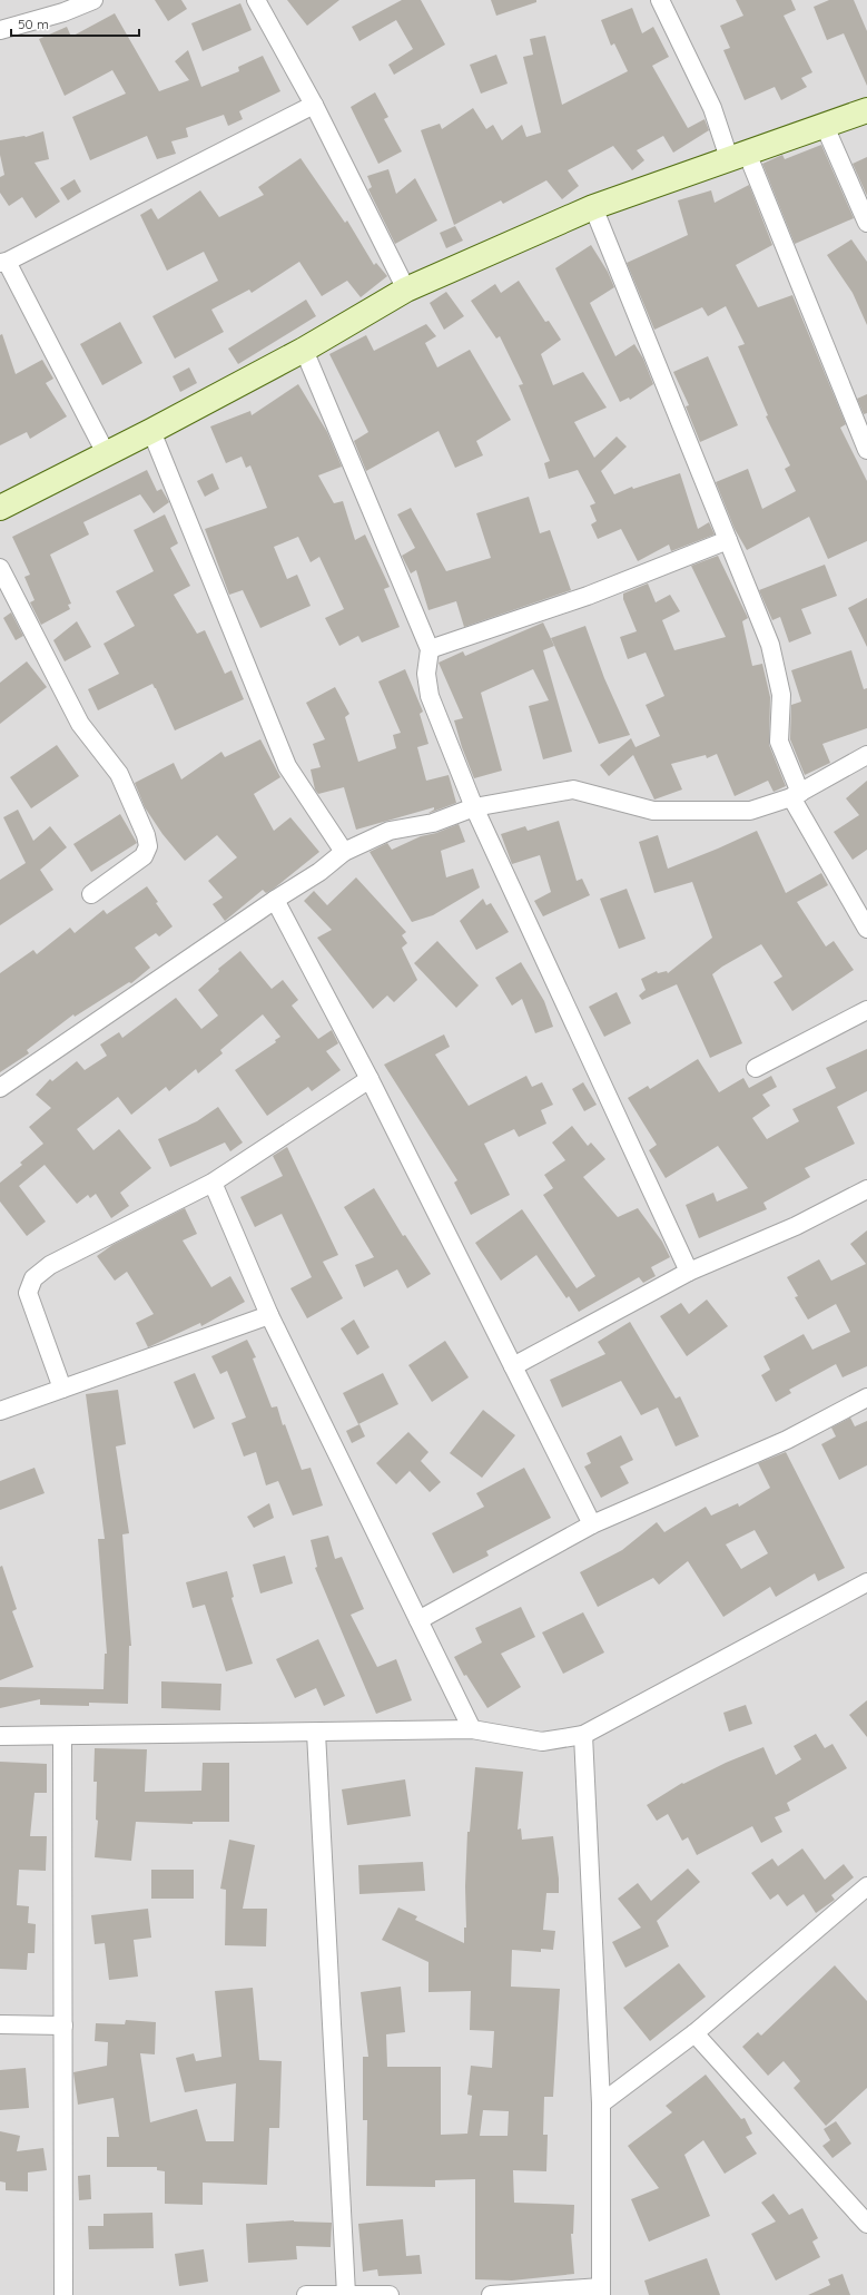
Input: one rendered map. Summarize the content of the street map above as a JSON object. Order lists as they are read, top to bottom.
{
  "scale_bar": "50 m"
}
